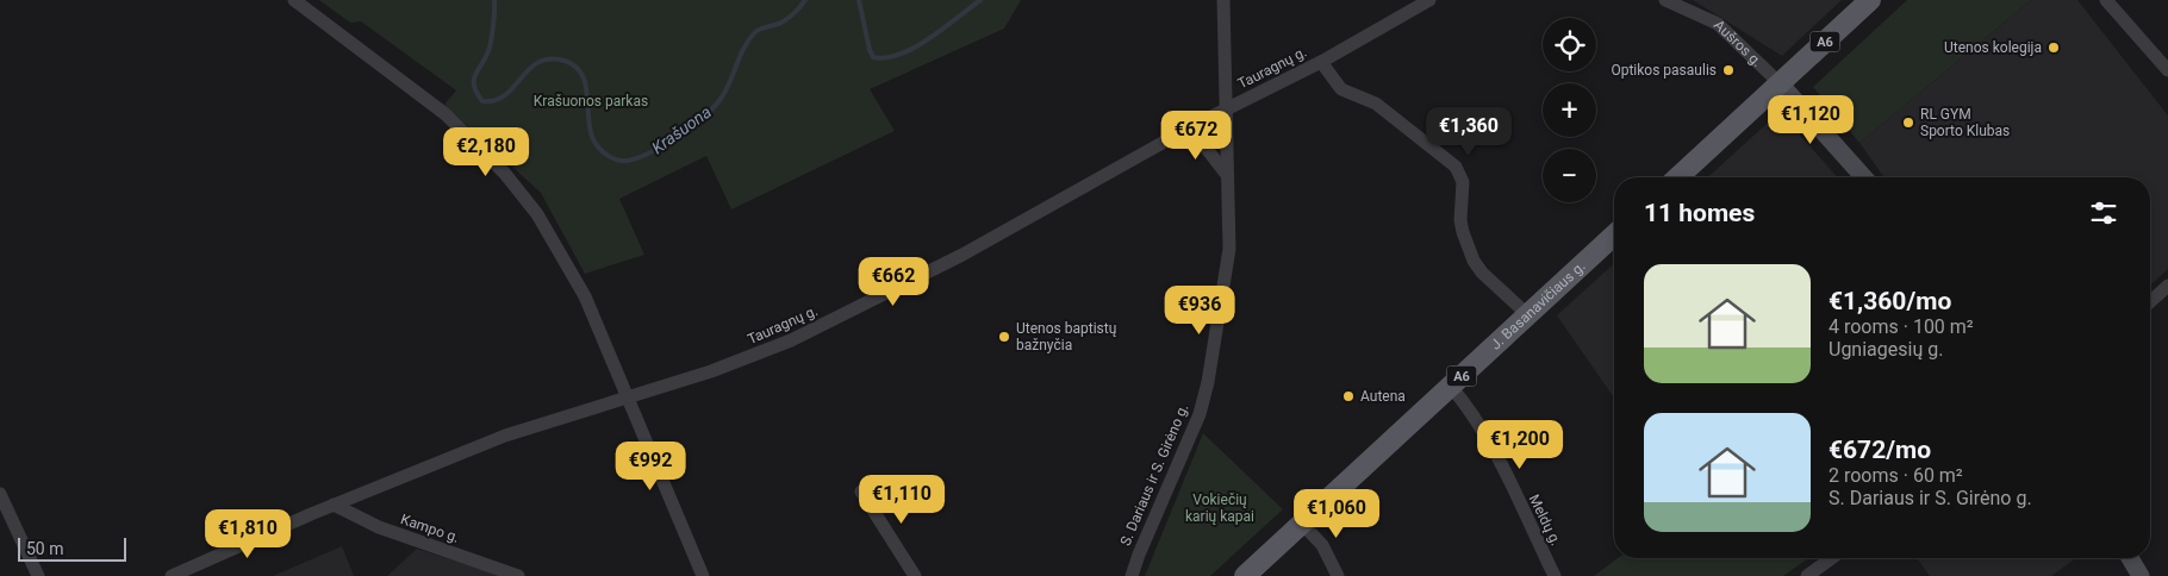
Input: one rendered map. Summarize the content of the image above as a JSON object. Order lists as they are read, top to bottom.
{
  "streets": {
    "main road": ["A6", "J. Basanavičiaus g."],
    "street": [
      "Aušros g.",
      "Tauragnų g.",
      "S. Dariaus ir S. Girėno g.",
      "Meldų g.",
      "Kampo g."
    ]
  },
  "crossings": [
    ["A6", "Aušros g."],
    ["Tauragnų g.", "S. Dariaus ir S. Girėno g."],
    ["Tauragnų g.", "Kampo g."],
    ["J. Basanavičiaus g.", "Meldų g."]
  ],
  "water": ["Krašuona"],
  "parks": ["Krašuonos parkas", "Vokiečių karių kapai"],
  "places": [
    "Utenos kolegija",
    "Optikos pasaulis",
    "RL GYM Sporto Klubas",
    "Utenos baptistų bažnyčia",
    "Autena"
  ],
  "scale_bar": "50 m",
  "page": {
    "map_buttons": ["+", "−"],
    "price": [
      "€1,120",
      "€1,360",
      "€672",
      "€2,180",
      "€662",
      "€936",
      "€1,200",
      "€992",
      "€1,110",
      "€1,060",
      "€1,810"
    ],
    "heading": "11 homes",
    "list": [
      {
        "name": "€1,360/mo",
        "note": "4 rooms · 100 m² · Ugniagesių g."
      },
      {
        "name": "€672/mo",
        "note": "2 rooms · 60 m² · S. Dariaus ir S. Girėno g."
      }
    ],
    "scale": "50 m"
  }
}
